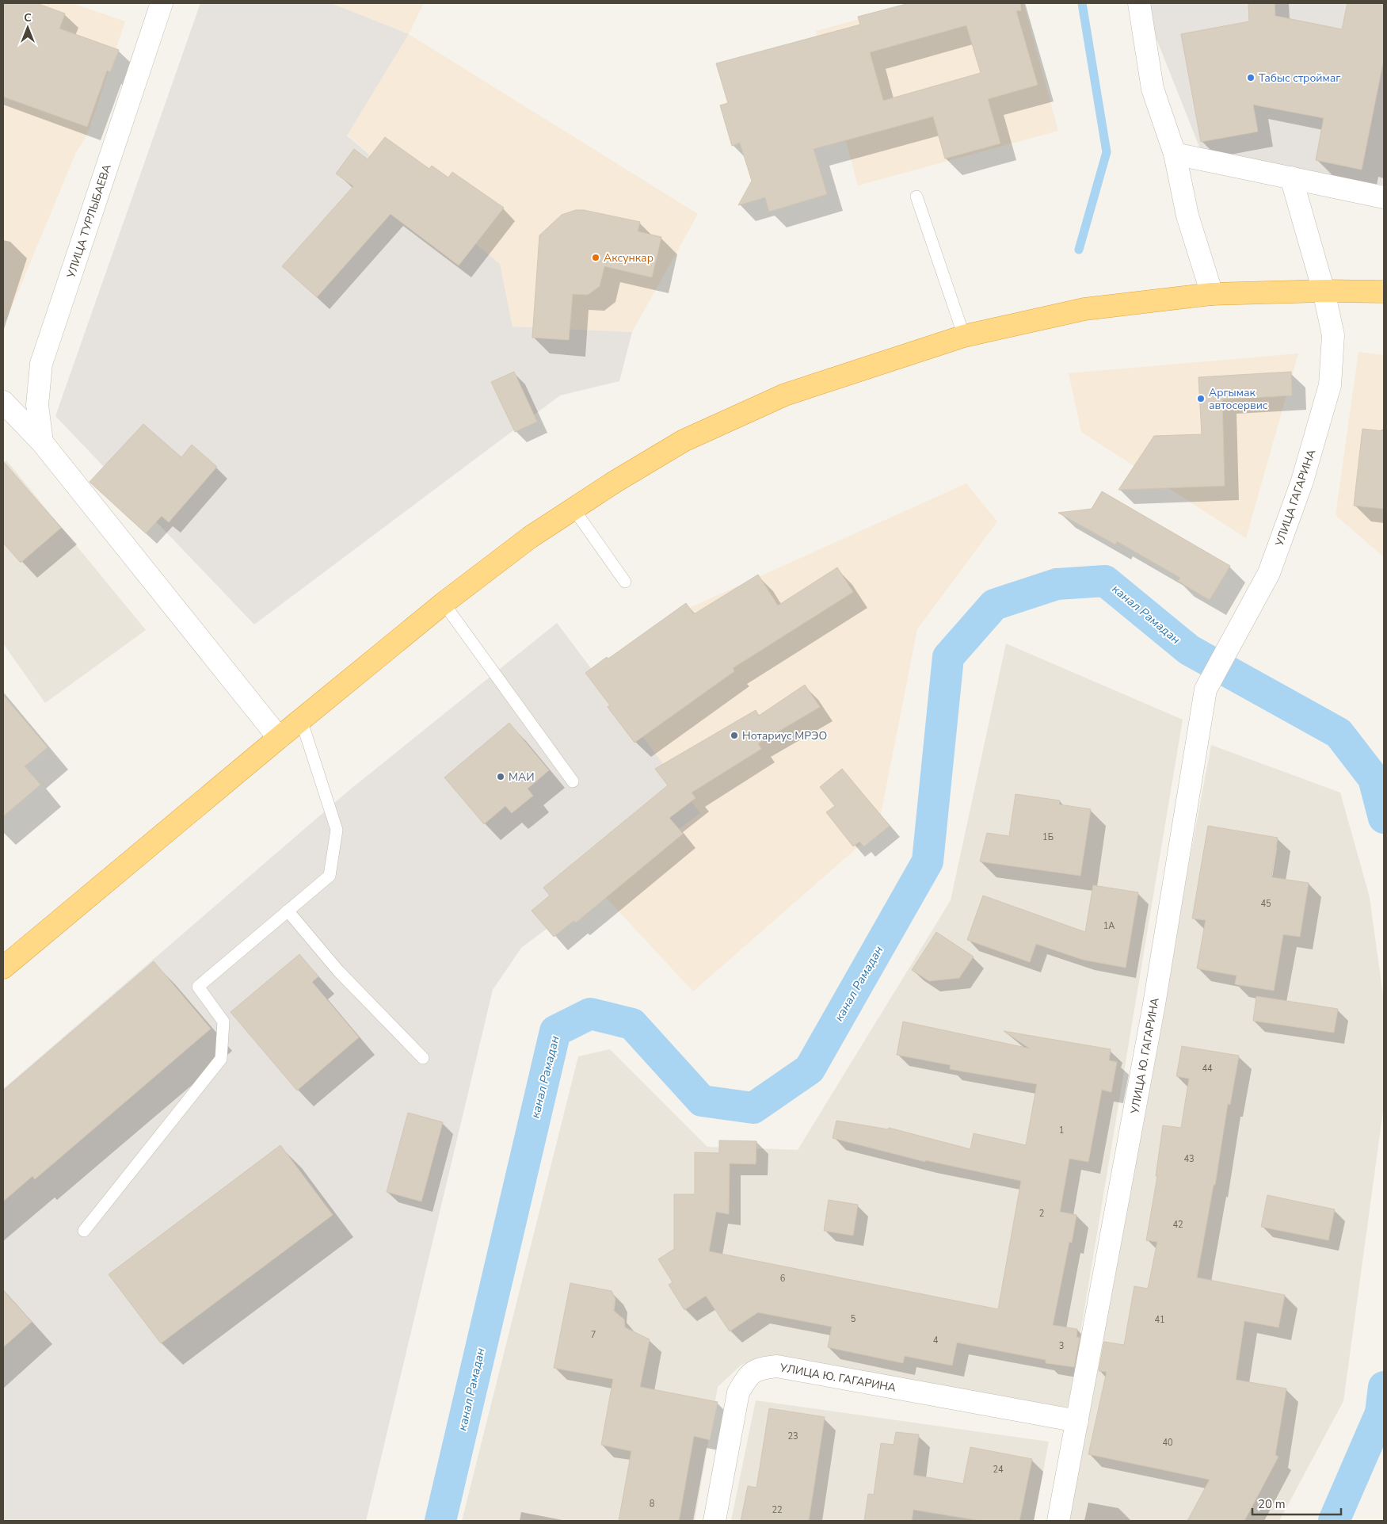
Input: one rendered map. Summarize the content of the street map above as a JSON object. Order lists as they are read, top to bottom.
{
  "streets": {
    "street": ["УЛИЦА ТУРЛЫБАЕВА", "УЛИЦА ГАГАРИНА", "УЛИЦА Ю. ГАГАРИНА"]
  },
  "crossings": [
    ["УЛИЦА ГАГАРИНА", "УЛИЦА Ю. ГАГАРИНА"]
  ],
  "water": ["канал Рамадан"],
  "places": [
    "Табыс строймаг",
    "Аксункар",
    "Аргымак автосервис",
    "Нотариус МРЭО",
    "МАИ"
  ],
  "house_numbers": [
    "1Б",
    "45",
    "1А",
    "44",
    "1",
    "43",
    "2",
    "42",
    "6",
    "5",
    "41",
    "7",
    "4",
    "3",
    "23",
    "40",
    "24",
    "8",
    "22"
  ],
  "scale_bar": "20 m",
  "north": "top"
}
